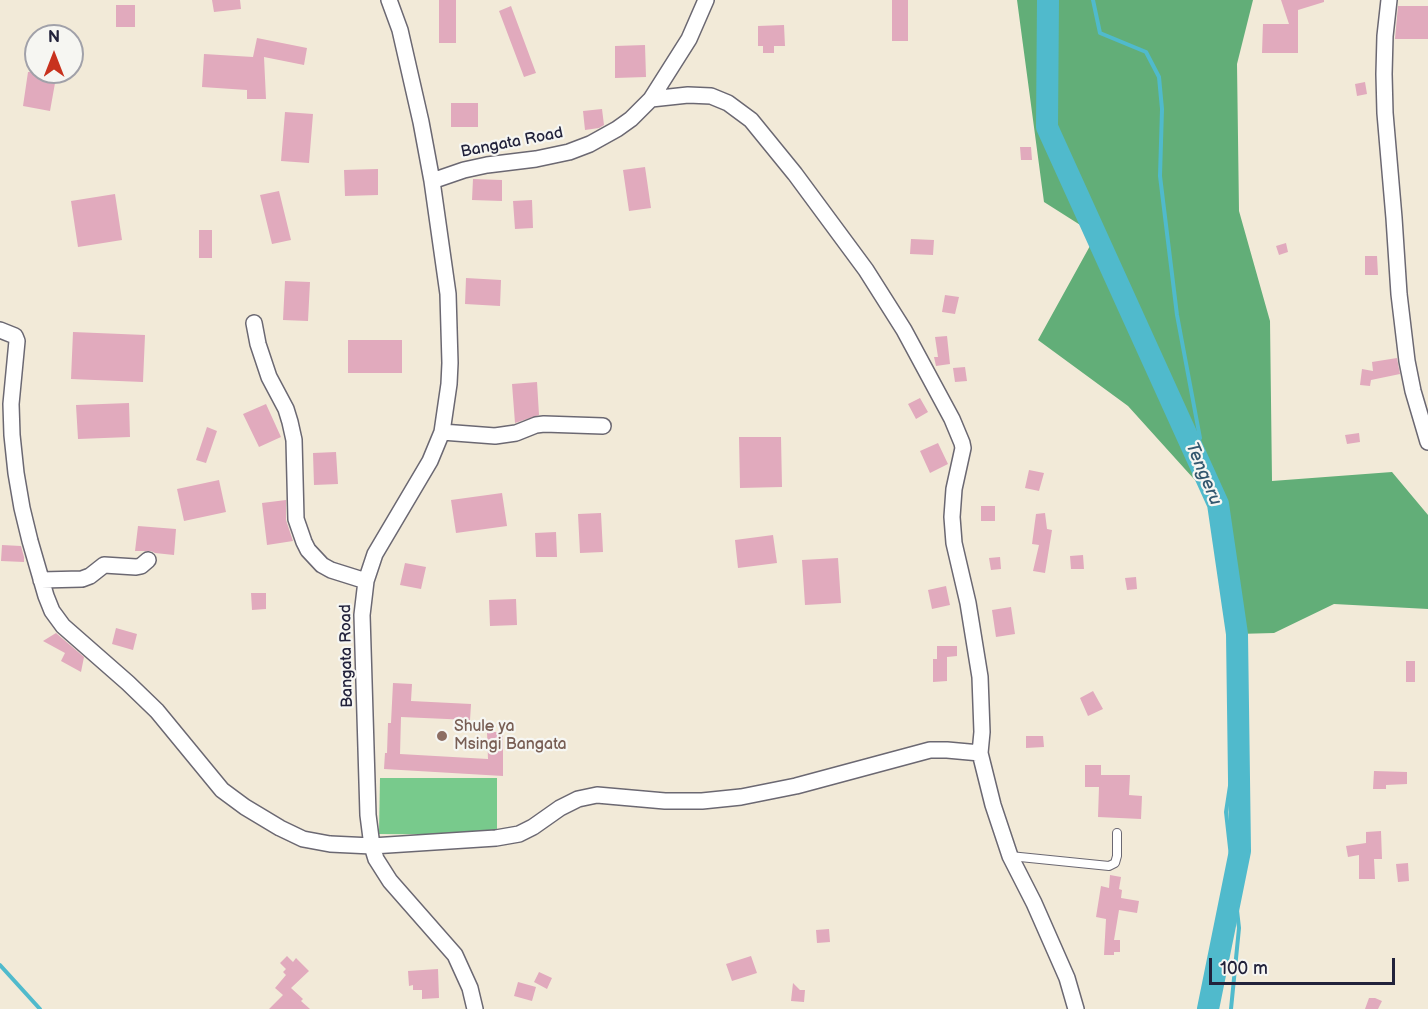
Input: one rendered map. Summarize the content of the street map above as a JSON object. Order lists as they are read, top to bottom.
{
  "streets": {
    "street": ["Bangata Road"]
  },
  "water": ["Tengeru"],
  "places": ["Shule ya Msingi Bangata"],
  "scale_bar": "100 m",
  "north": "top"
}
